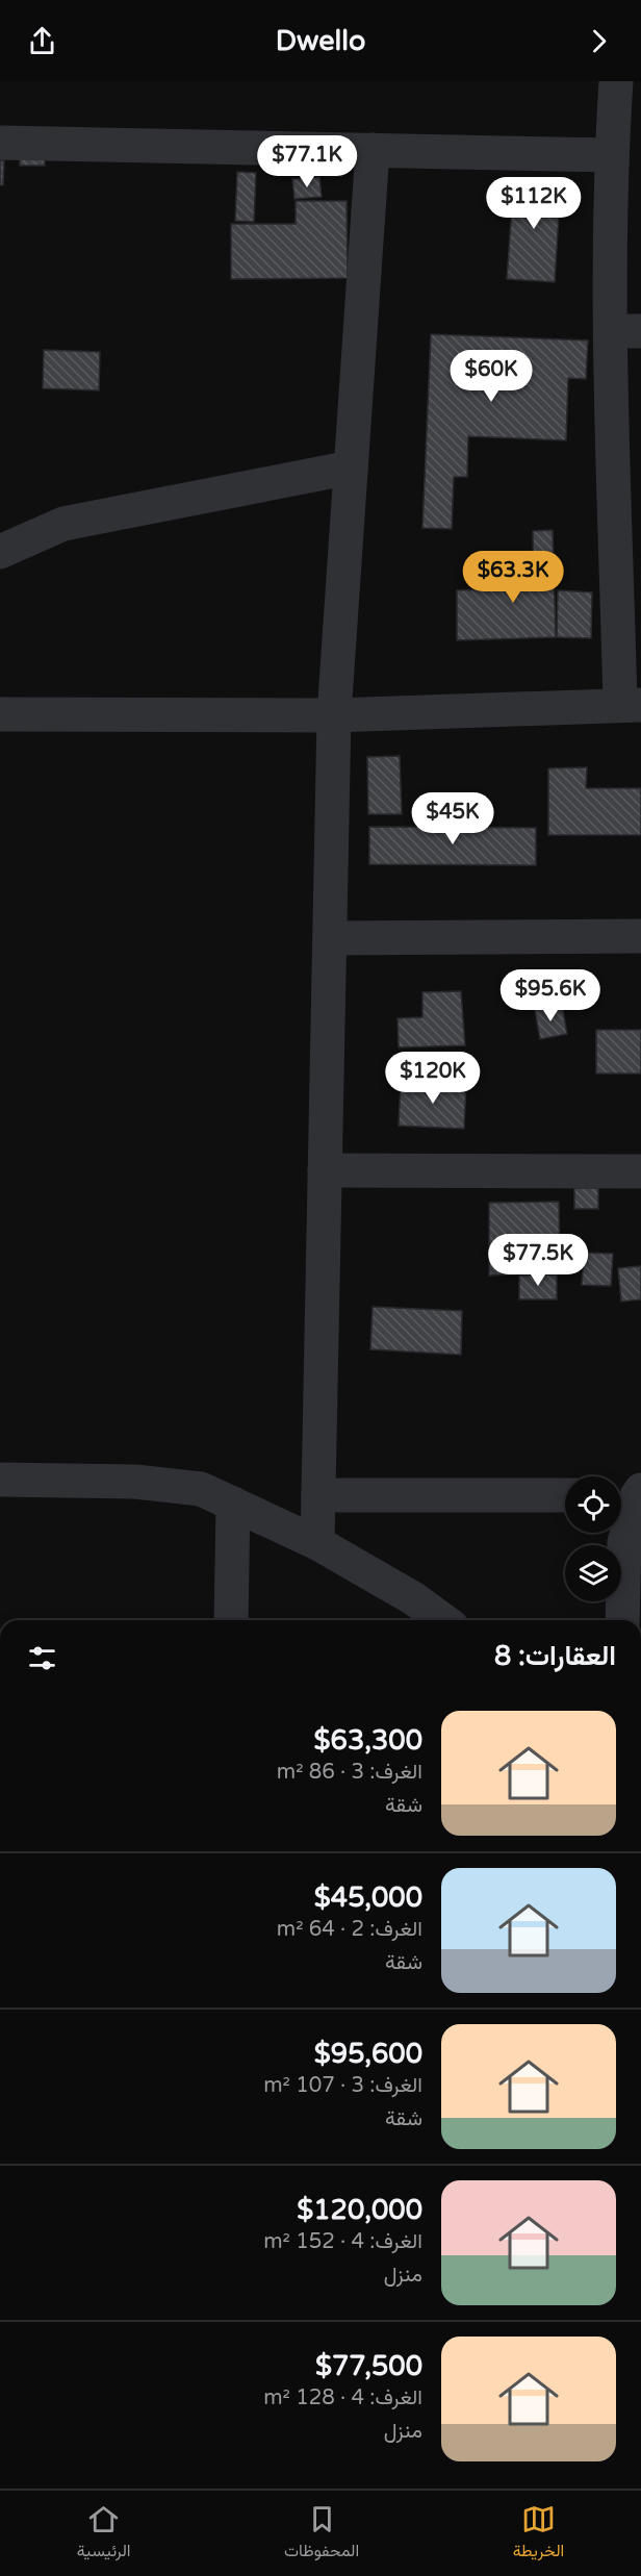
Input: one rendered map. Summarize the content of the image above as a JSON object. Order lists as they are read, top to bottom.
{
  "page": {
    "header": "Dwello",
    "price": [
      "$77.1K",
      "$112K",
      "$60K",
      "$63.3K",
      "$45K",
      "$95.6K",
      "$120K",
      "$77.5K"
    ],
    "heading": "العقارات: 8",
    "list": [
      {
        "name": "$63,300",
        "note": "الغرف: 3 · 86 m² · شقة"
      },
      {
        "name": "$45,000",
        "note": "الغرف: 2 · 64 m² · شقة"
      },
      {
        "name": "$95,600",
        "note": "الغرف: 3 · 107 m² · شقة"
      },
      {
        "name": "$120,000",
        "note": "الغرف: 4 · 152 m² · منزل"
      },
      {
        "name": "$77,500",
        "note": "الغرف: 4 · 128 m² · منزل"
      }
    ],
    "tabs": ["الخريطة", "المحفوظات", "الرئيسية"]
  }
}
